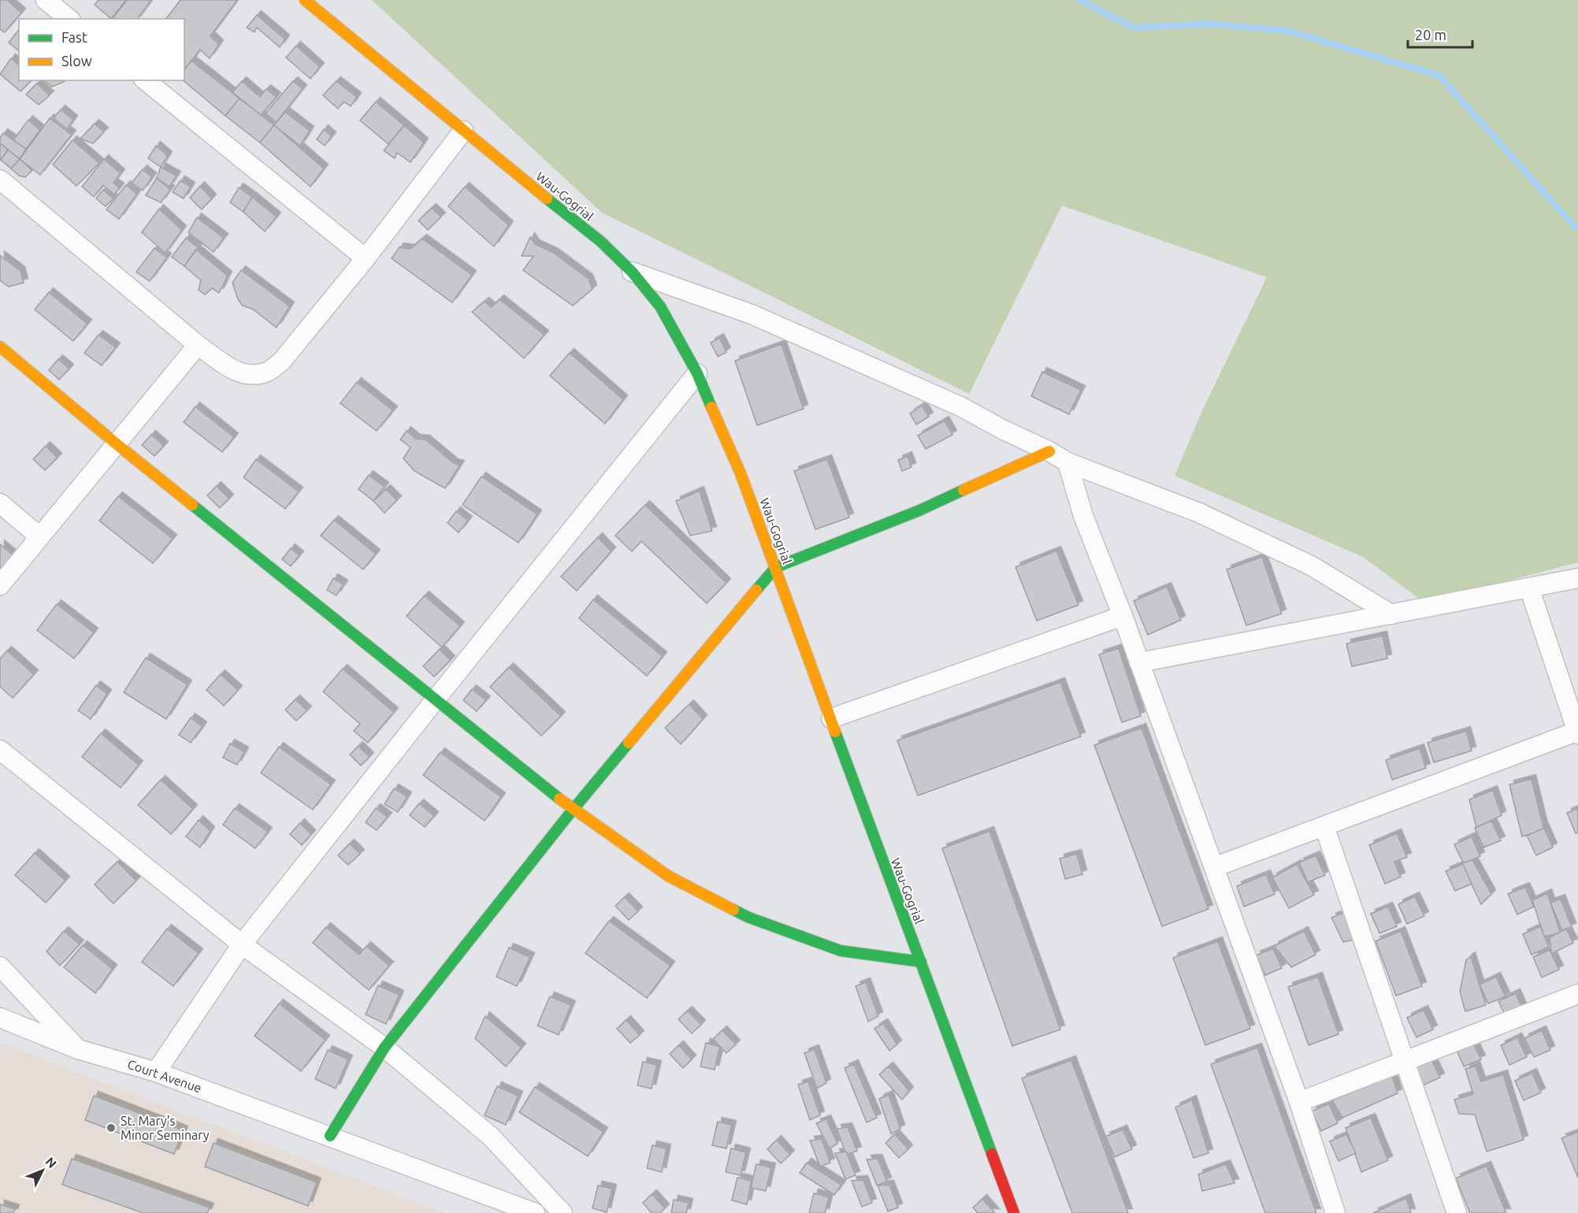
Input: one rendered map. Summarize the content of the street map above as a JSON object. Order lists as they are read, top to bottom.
{
  "streets": {
    "street": ["Wau-Gogrial", "Court Avenue"]
  },
  "places": ["St. Mary's Minor Seminary"],
  "legend": ["Fast", "Slow"],
  "scale_bar": "20 m",
  "north": "top right"
}
